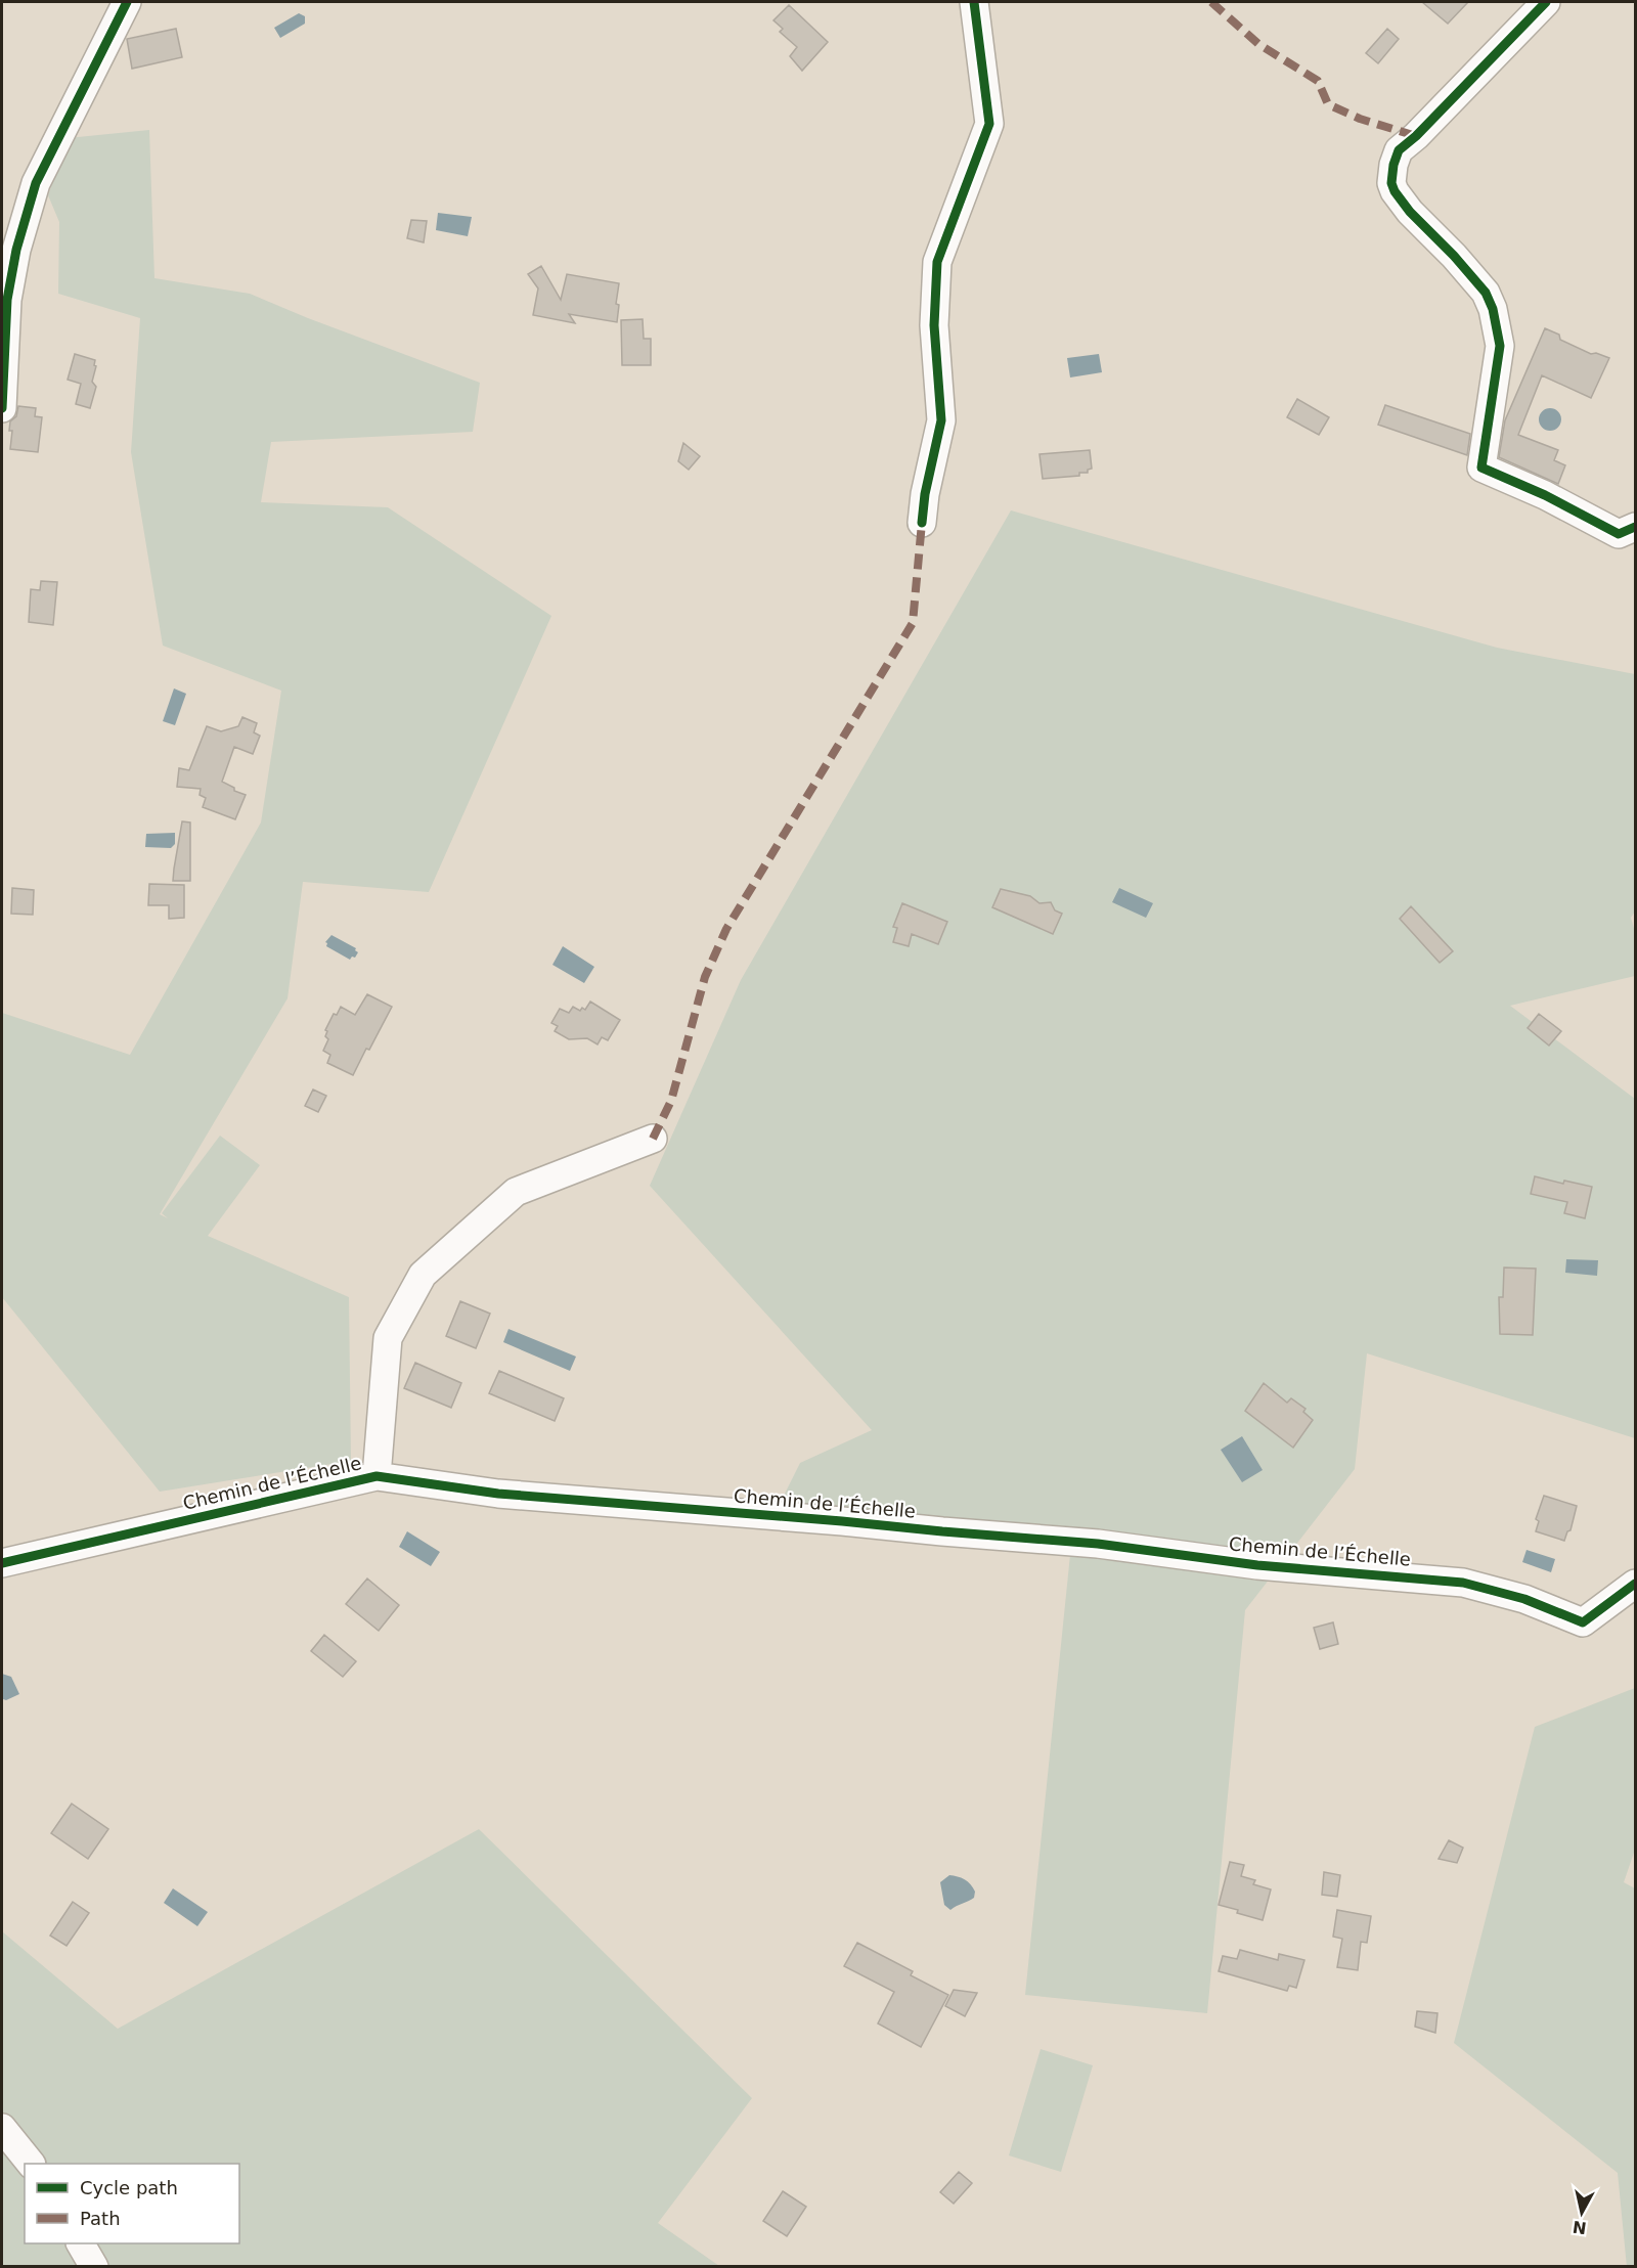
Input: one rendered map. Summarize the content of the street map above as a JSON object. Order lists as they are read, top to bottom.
{
  "streets": {
    "street": ["Chemin de l’Échelle"]
  },
  "legend": ["Cycle path", "Path"],
  "north": "bottom"
}
